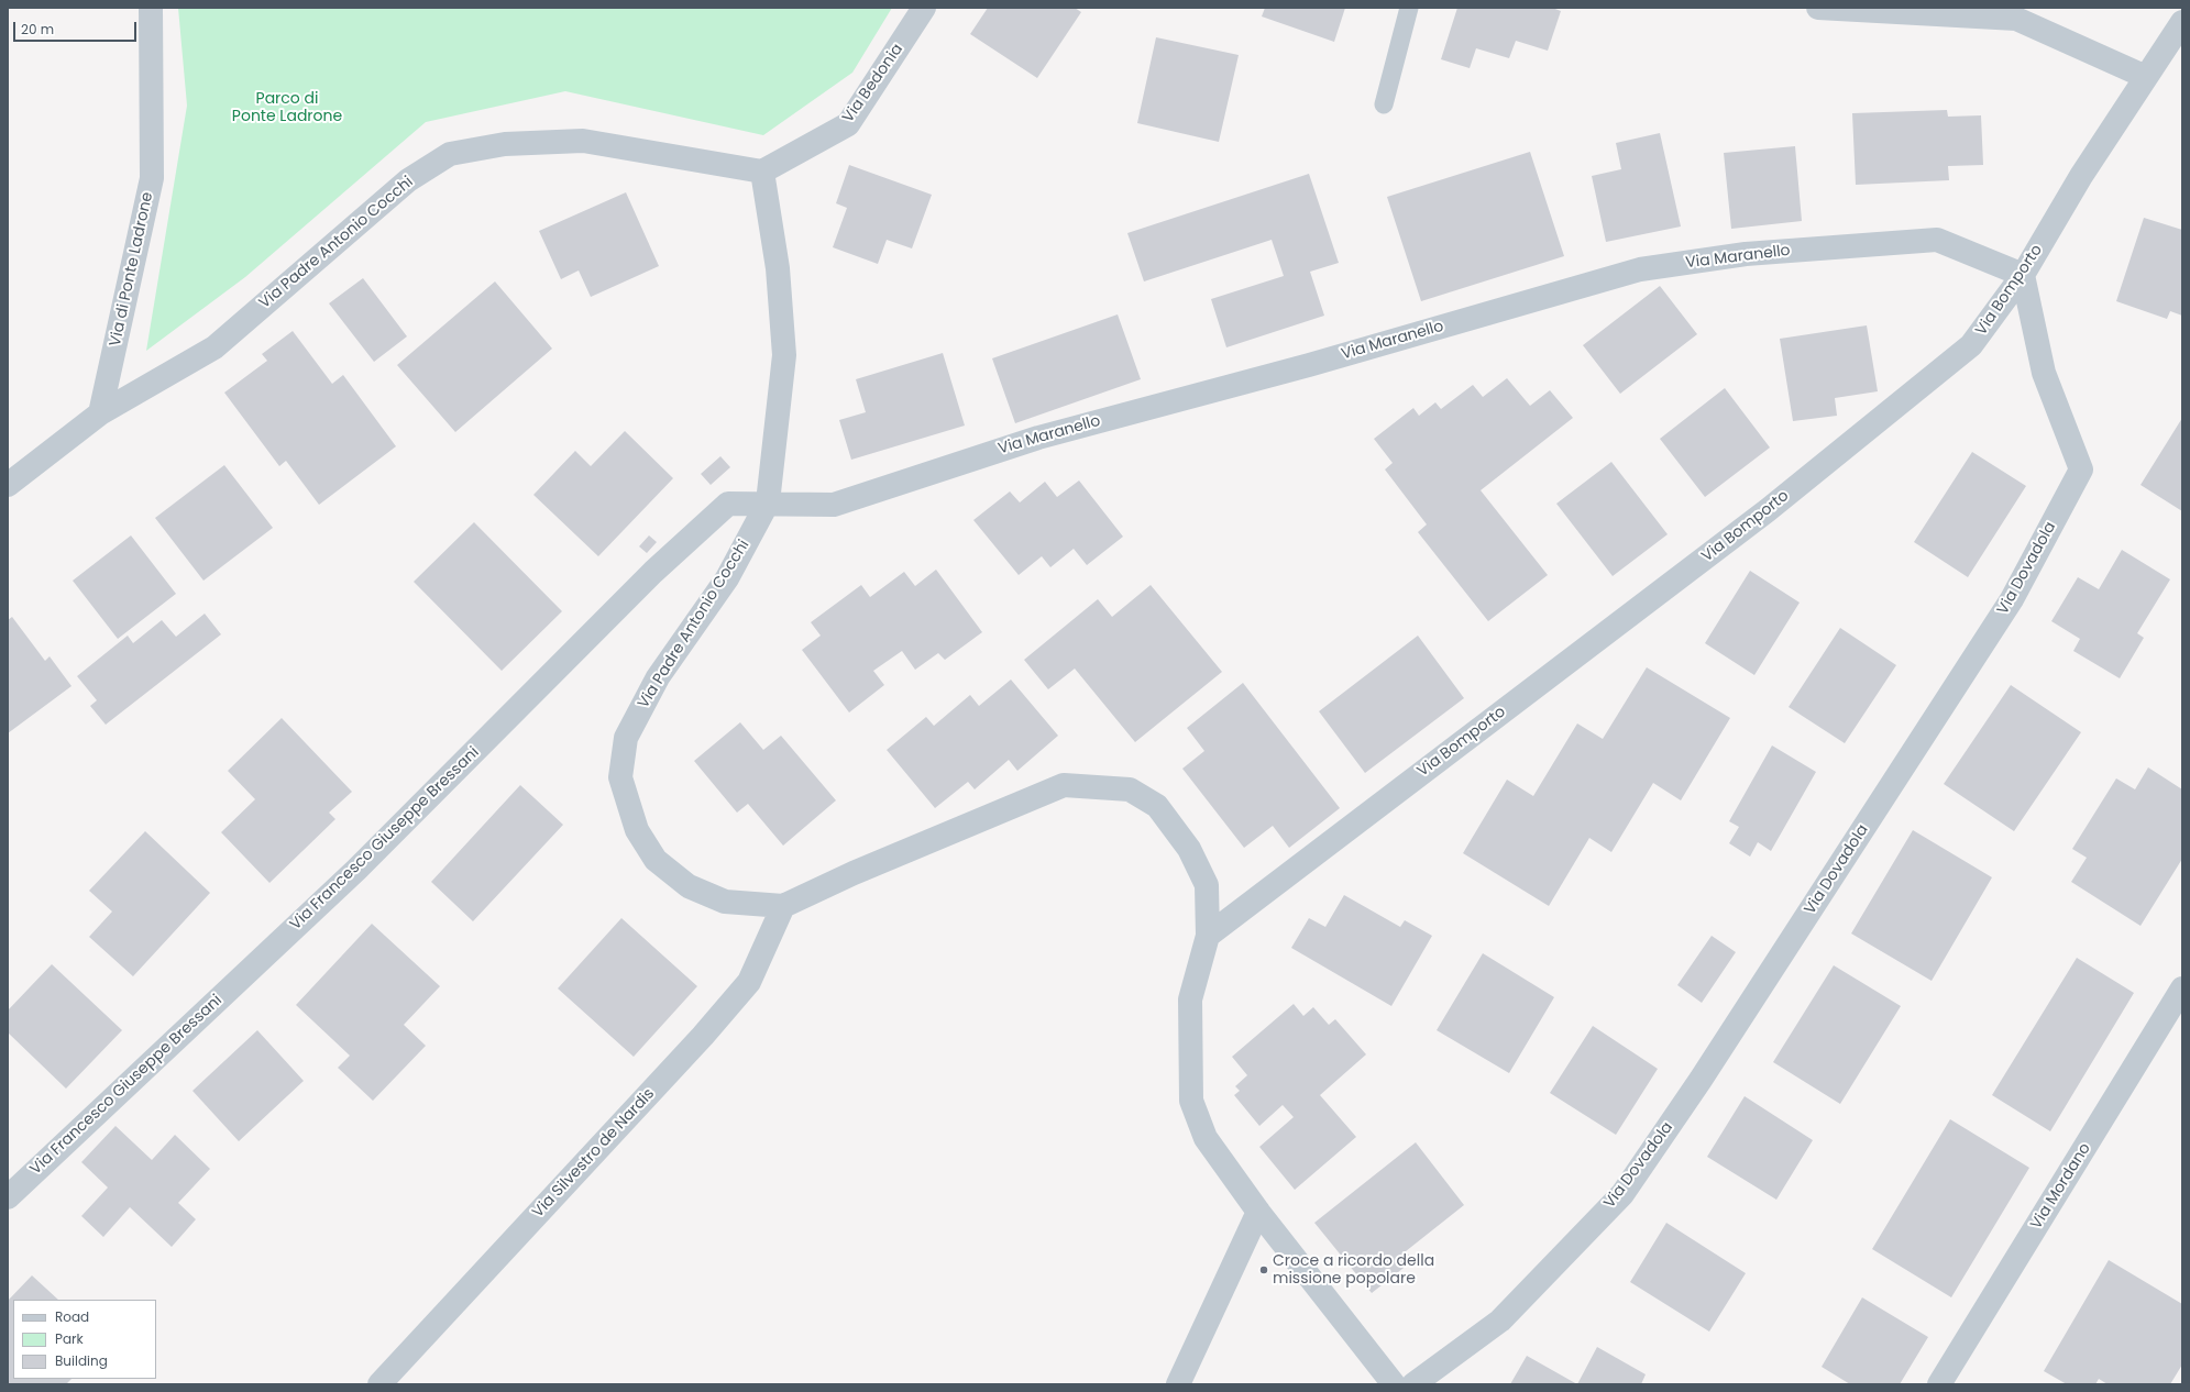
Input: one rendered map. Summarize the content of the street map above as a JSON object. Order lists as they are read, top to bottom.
{
  "streets": {
    "street": [
      "Via Bedonia",
      "Via Padre Antonio Cocchi",
      "Via Maranello",
      "Via di Ponte Ladrone",
      "Via Bomporto",
      "Via Dovadola",
      "Via Francesco Giuseppe Bressani",
      "Via Silvestro de Nardis",
      "Via Mordano"
    ]
  },
  "crossings": [
    ["Via Bedonia", "Via Padre Antonio Cocchi"],
    ["Via Padre Antonio Cocchi", "Via Maranello"],
    ["Via Padre Antonio Cocchi", "Via di Ponte Ladrone"],
    ["Via Padre Antonio Cocchi", "Via Bomporto"],
    ["Via Padre Antonio Cocchi", "Via Francesco Giuseppe Bressani"],
    ["Via Padre Antonio Cocchi", "Via Silvestro de Nardis"],
    ["Via Maranello", "Via Bomporto"],
    ["Via Maranello", "Via Dovadola"],
    ["Via Maranello", "Via Francesco Giuseppe Bressani"],
    ["Via Bomporto", "Via Dovadola"]
  ],
  "parks": ["Parco di Ponte Ladrone"],
  "places": ["Croce a ricordo della missione popolare"],
  "legend": ["Road", "Park", "Building"],
  "scale_bar": "20 m"
}
